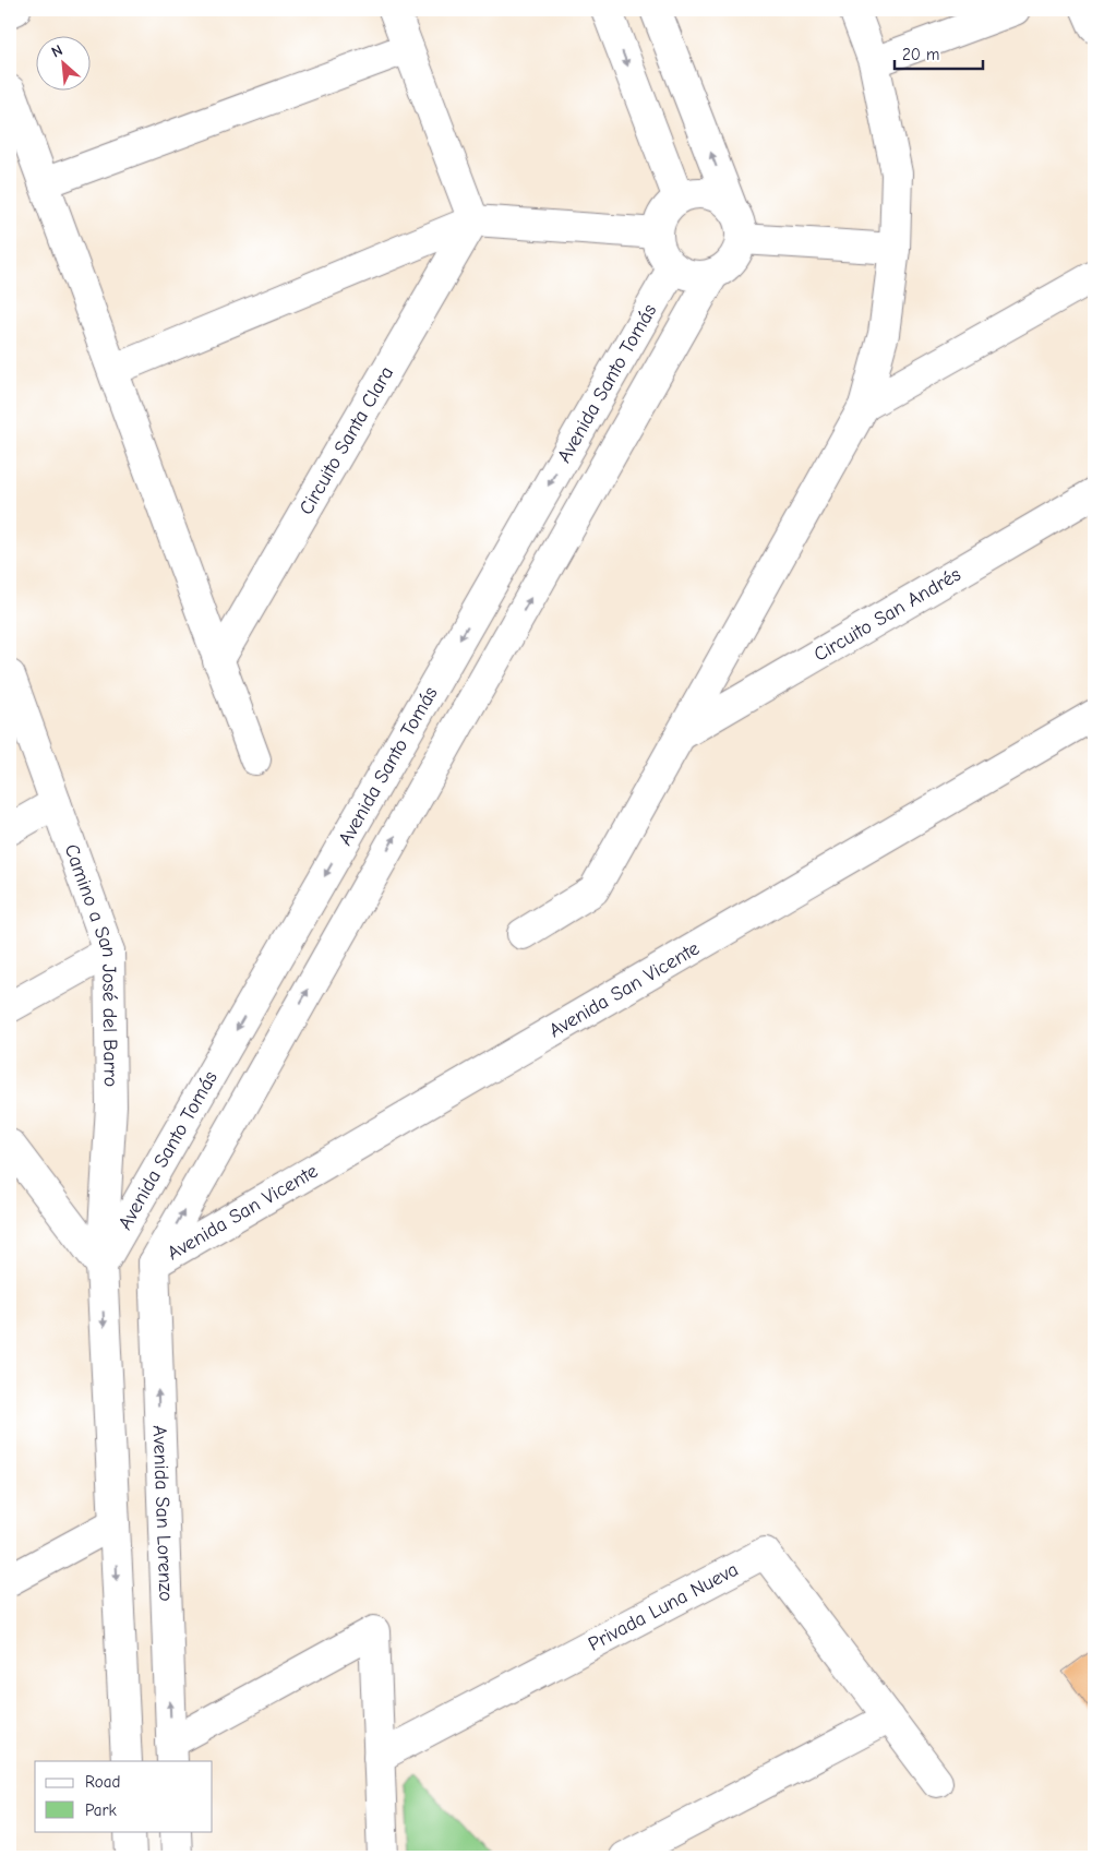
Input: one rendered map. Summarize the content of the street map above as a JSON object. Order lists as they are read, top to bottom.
{
  "streets": {
    "street": [
      "Avenida Santo Tomás",
      "Circuito Santa Clara",
      "Circuito San Andrés",
      "Camino a San José del Barro",
      "Avenida San Vicente",
      "Avenida San Lorenzo",
      "Privada Luna Nueva"
    ]
  },
  "crossings": [
    ["Avenida Santo Tomás", "Camino a San José del Barro"],
    ["Avenida Santo Tomás", "Avenida San Vicente"],
    ["Avenida Santo Tomás", "Avenida San Lorenzo"],
    ["Avenida San Vicente", "Avenida San Lorenzo"]
  ],
  "legend": ["Road", "Park"],
  "scale_bar": "20 m",
  "north": "top left"
}
